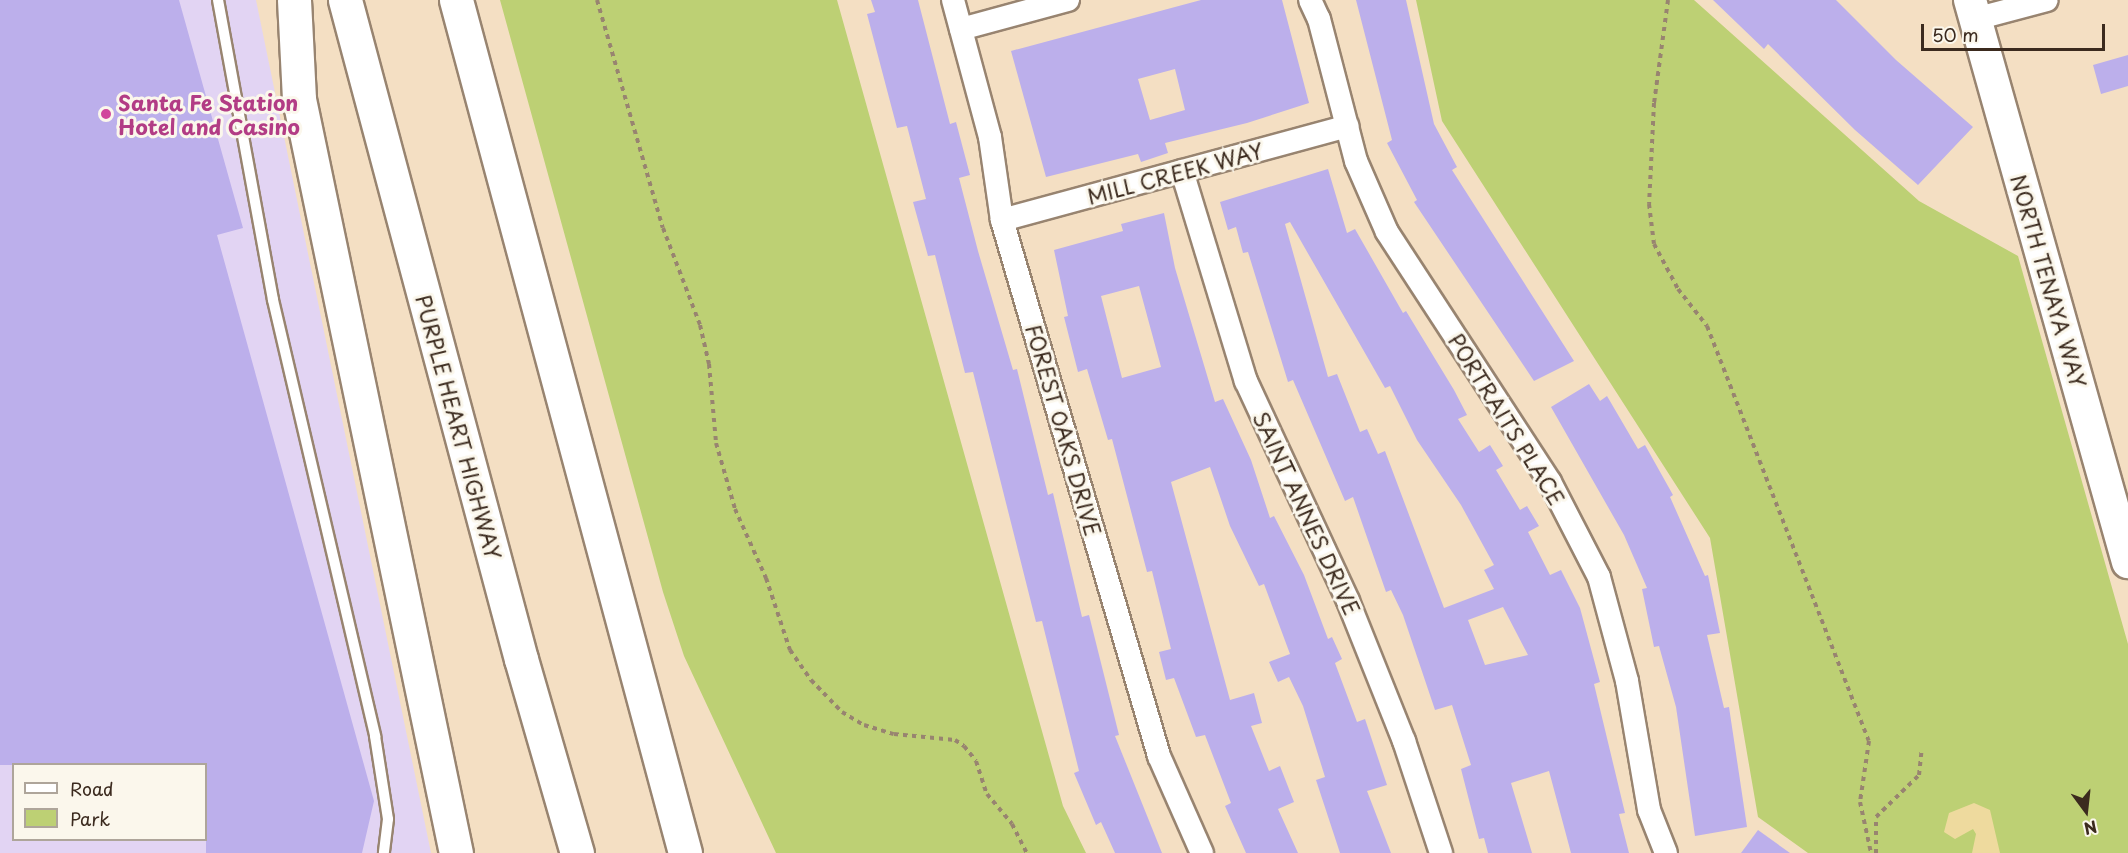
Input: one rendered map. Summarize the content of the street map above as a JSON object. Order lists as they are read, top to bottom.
{
  "streets": {
    "highway": ["PURPLE HEART HIGHWAY"],
    "street": [
      "MILL CREEK WAY",
      "NORTH TENAYA WAY",
      "PORTRAITS PLACE",
      "FOREST OAKS DRIVE",
      "SAINT ANNES DRIVE"
    ]
  },
  "crossings": [
    ["MILL CREEK WAY", "PORTRAITS PLACE"],
    ["MILL CREEK WAY", "FOREST OAKS DRIVE"],
    ["MILL CREEK WAY", "SAINT ANNES DRIVE"]
  ],
  "places": ["Santa Fe Station Hotel and Casino"],
  "legend": ["Road", "Park"],
  "scale_bar": "50 m",
  "north": "bottom"
}
